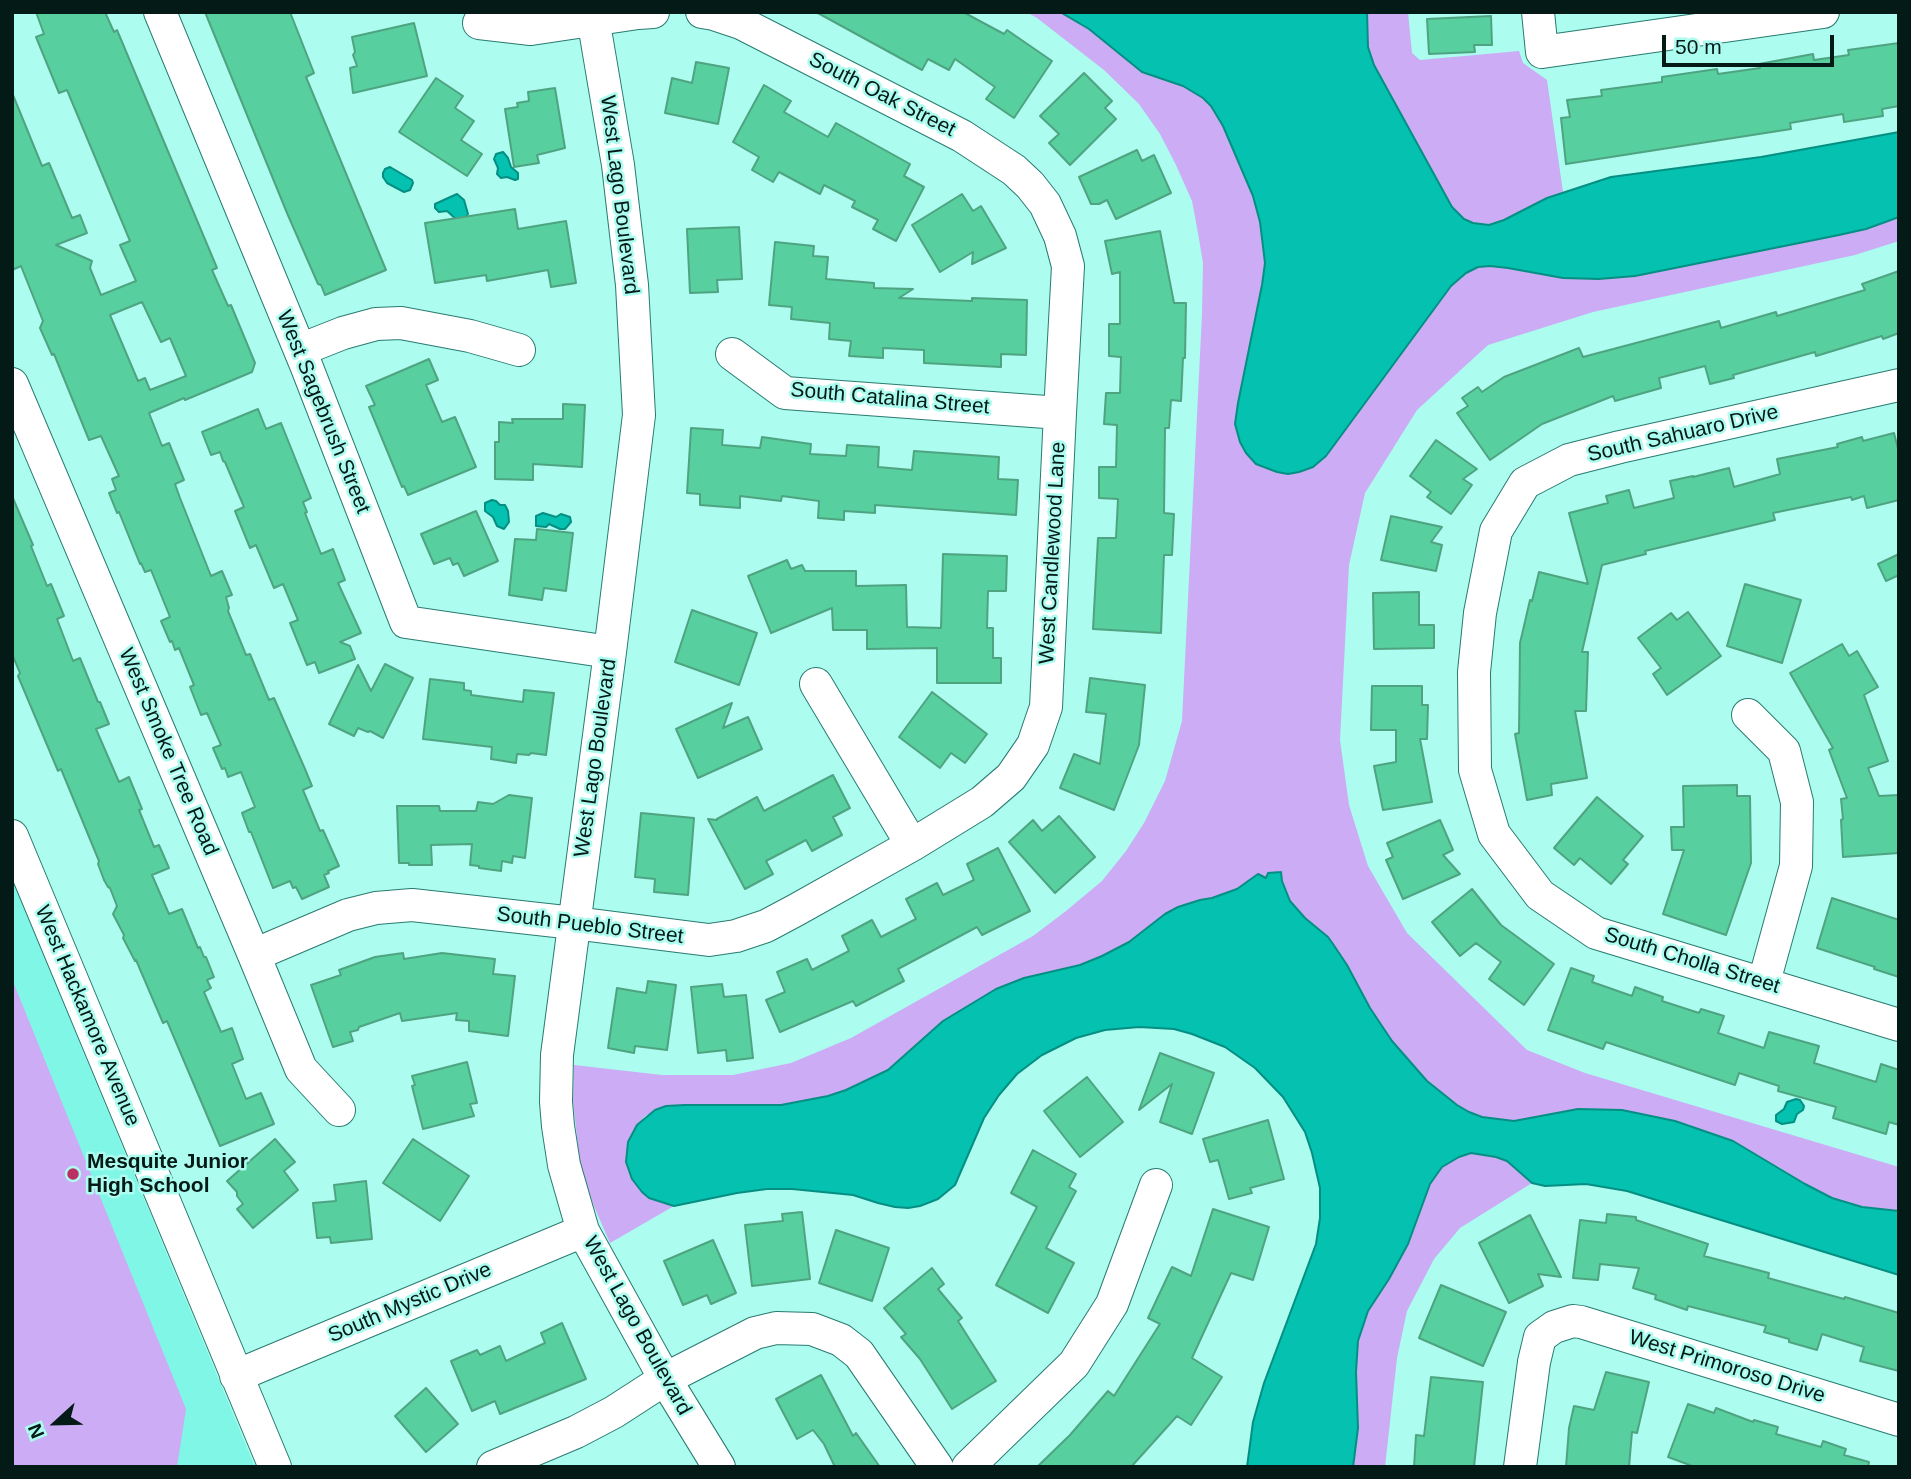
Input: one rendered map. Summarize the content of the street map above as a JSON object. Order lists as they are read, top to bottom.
{
  "streets": {
    "street": [
      "South Oak Street",
      "West Lago Boulevard",
      "South Catalina Street",
      "West Sagebrush Street",
      "South Sahuaro Drive",
      "West Candlewood Lane",
      "West Smoke Tree Road",
      "South Pueblo Street",
      "South Cholla Street",
      "West Hackamore Avenue",
      "South Mystic Drive",
      "West Primoroso Drive"
    ]
  },
  "crossings": [
    ["South Oak Street", "West Candlewood Lane"],
    ["West Lago Boulevard", "West Sagebrush Street"],
    ["West Lago Boulevard", "South Pueblo Street"],
    ["West Lago Boulevard", "South Mystic Drive"],
    ["South Catalina Street", "West Candlewood Lane"],
    ["South Sahuaro Drive", "South Cholla Street"],
    ["West Candlewood Lane", "South Pueblo Street"],
    ["West Smoke Tree Road", "South Pueblo Street"],
    ["West Hackamore Avenue", "South Mystic Drive"]
  ],
  "places": ["Mesquite Junior High School"],
  "scale_bar": "50 m",
  "north": "left"
}
